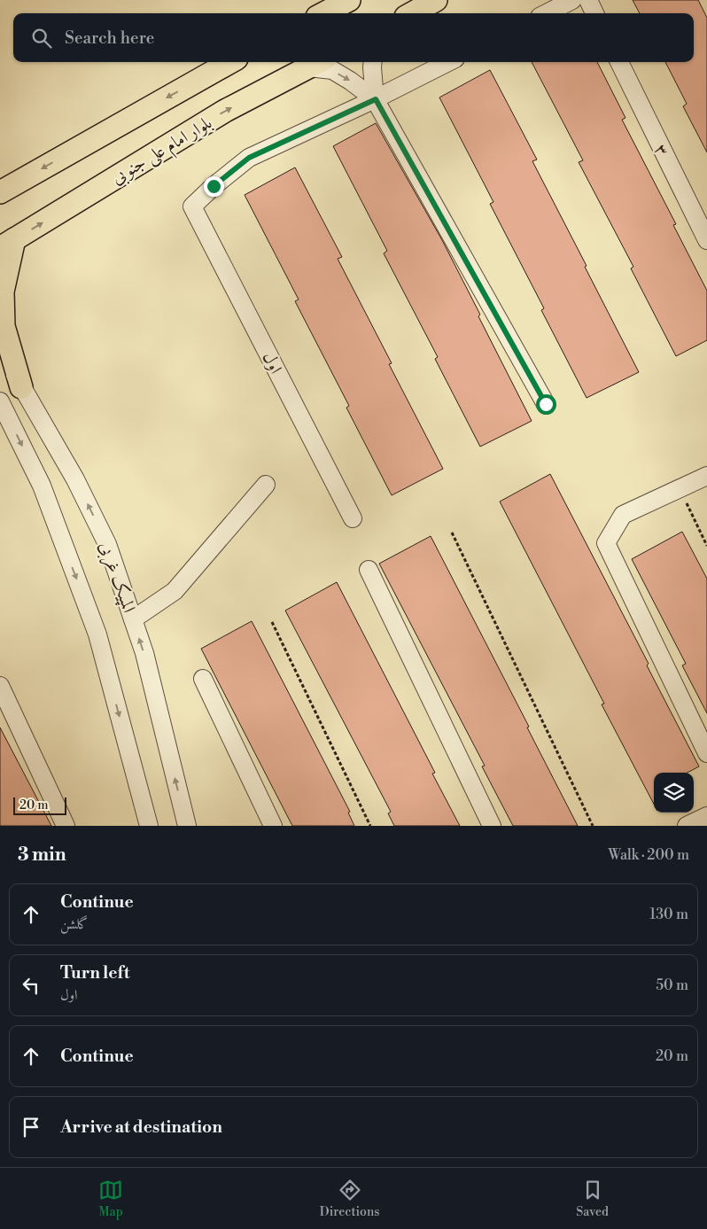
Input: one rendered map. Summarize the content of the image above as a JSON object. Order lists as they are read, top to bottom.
{
  "streets": {
    "main road": ["بلوار امام علی جنوبی"],
    "street": ["۳", "اول", "المپیک غربی"]
  },
  "scale_bar": "20 m",
  "page": {
    "search": "Search here",
    "scale": "20 m",
    "heading": ["3 min", "Walk · 200 m"],
    "list": [
      ["Continue", "گلشن", "130 m"],
      ["Turn left", "اول", "50 m"],
      ["Continue", "20 m"],
      "Arrive at destination"
    ],
    "nav": ["Map", "Directions", "Saved"]
  }
}
